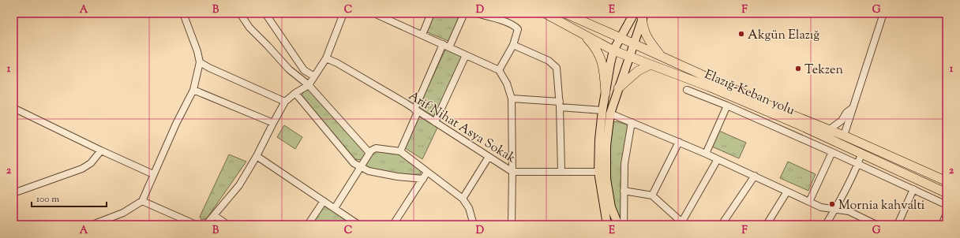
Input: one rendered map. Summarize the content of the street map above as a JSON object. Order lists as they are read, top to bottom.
{
  "streets": {
    "highway": ["Elazığ-Keban yolu"],
    "street": ["Arif Nihat Asya Sokak"]
  },
  "places": ["Akgün Elazığ", "Tekzen", "Mornia kahvalti"],
  "scale_bar": "100 m",
  "grid": {
    "columns": [
      "A",
      "B",
      "C",
      "D",
      "E",
      "F",
      "G"
    ],
    "rows": ["1", "2"]
  }
}
